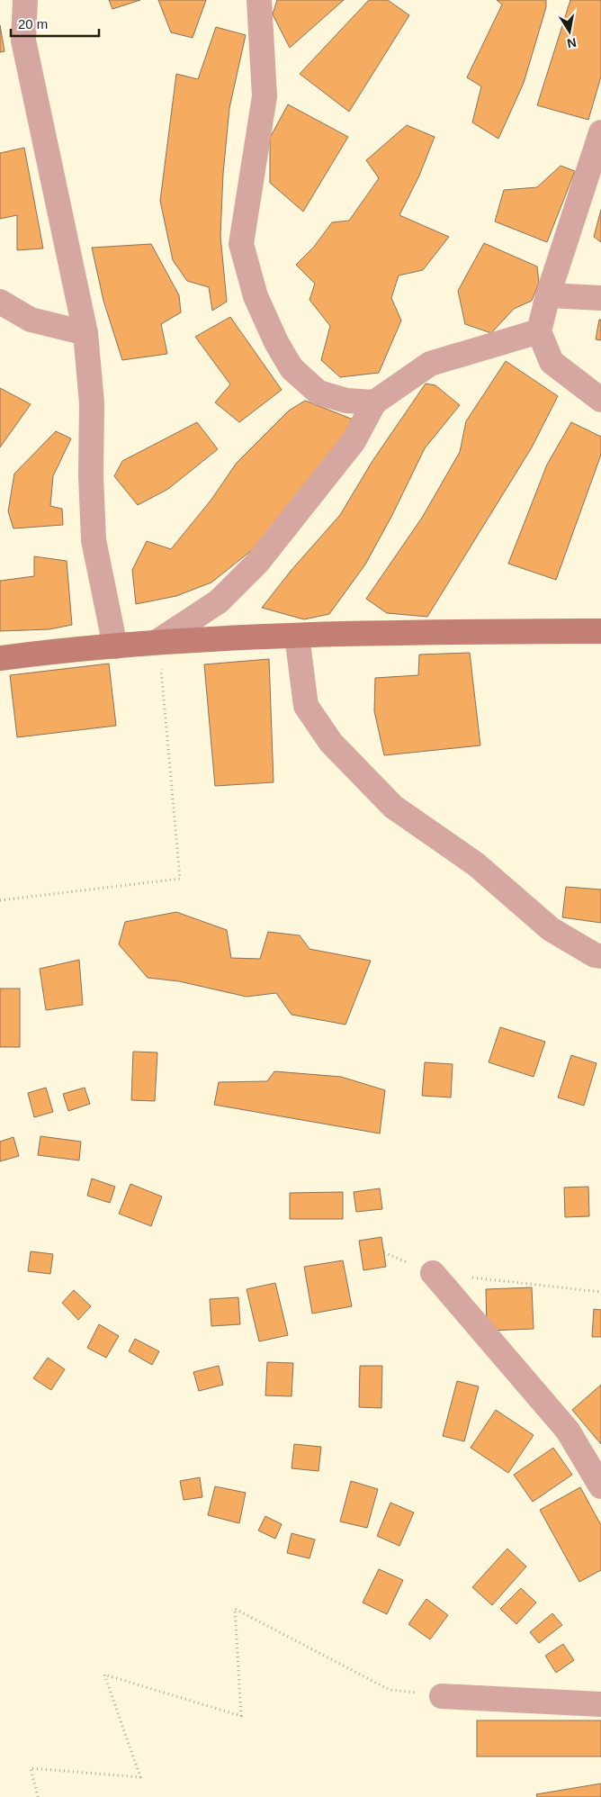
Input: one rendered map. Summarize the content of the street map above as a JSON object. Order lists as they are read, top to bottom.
{
  "scale_bar": "20 m",
  "north": "bottom"
}
